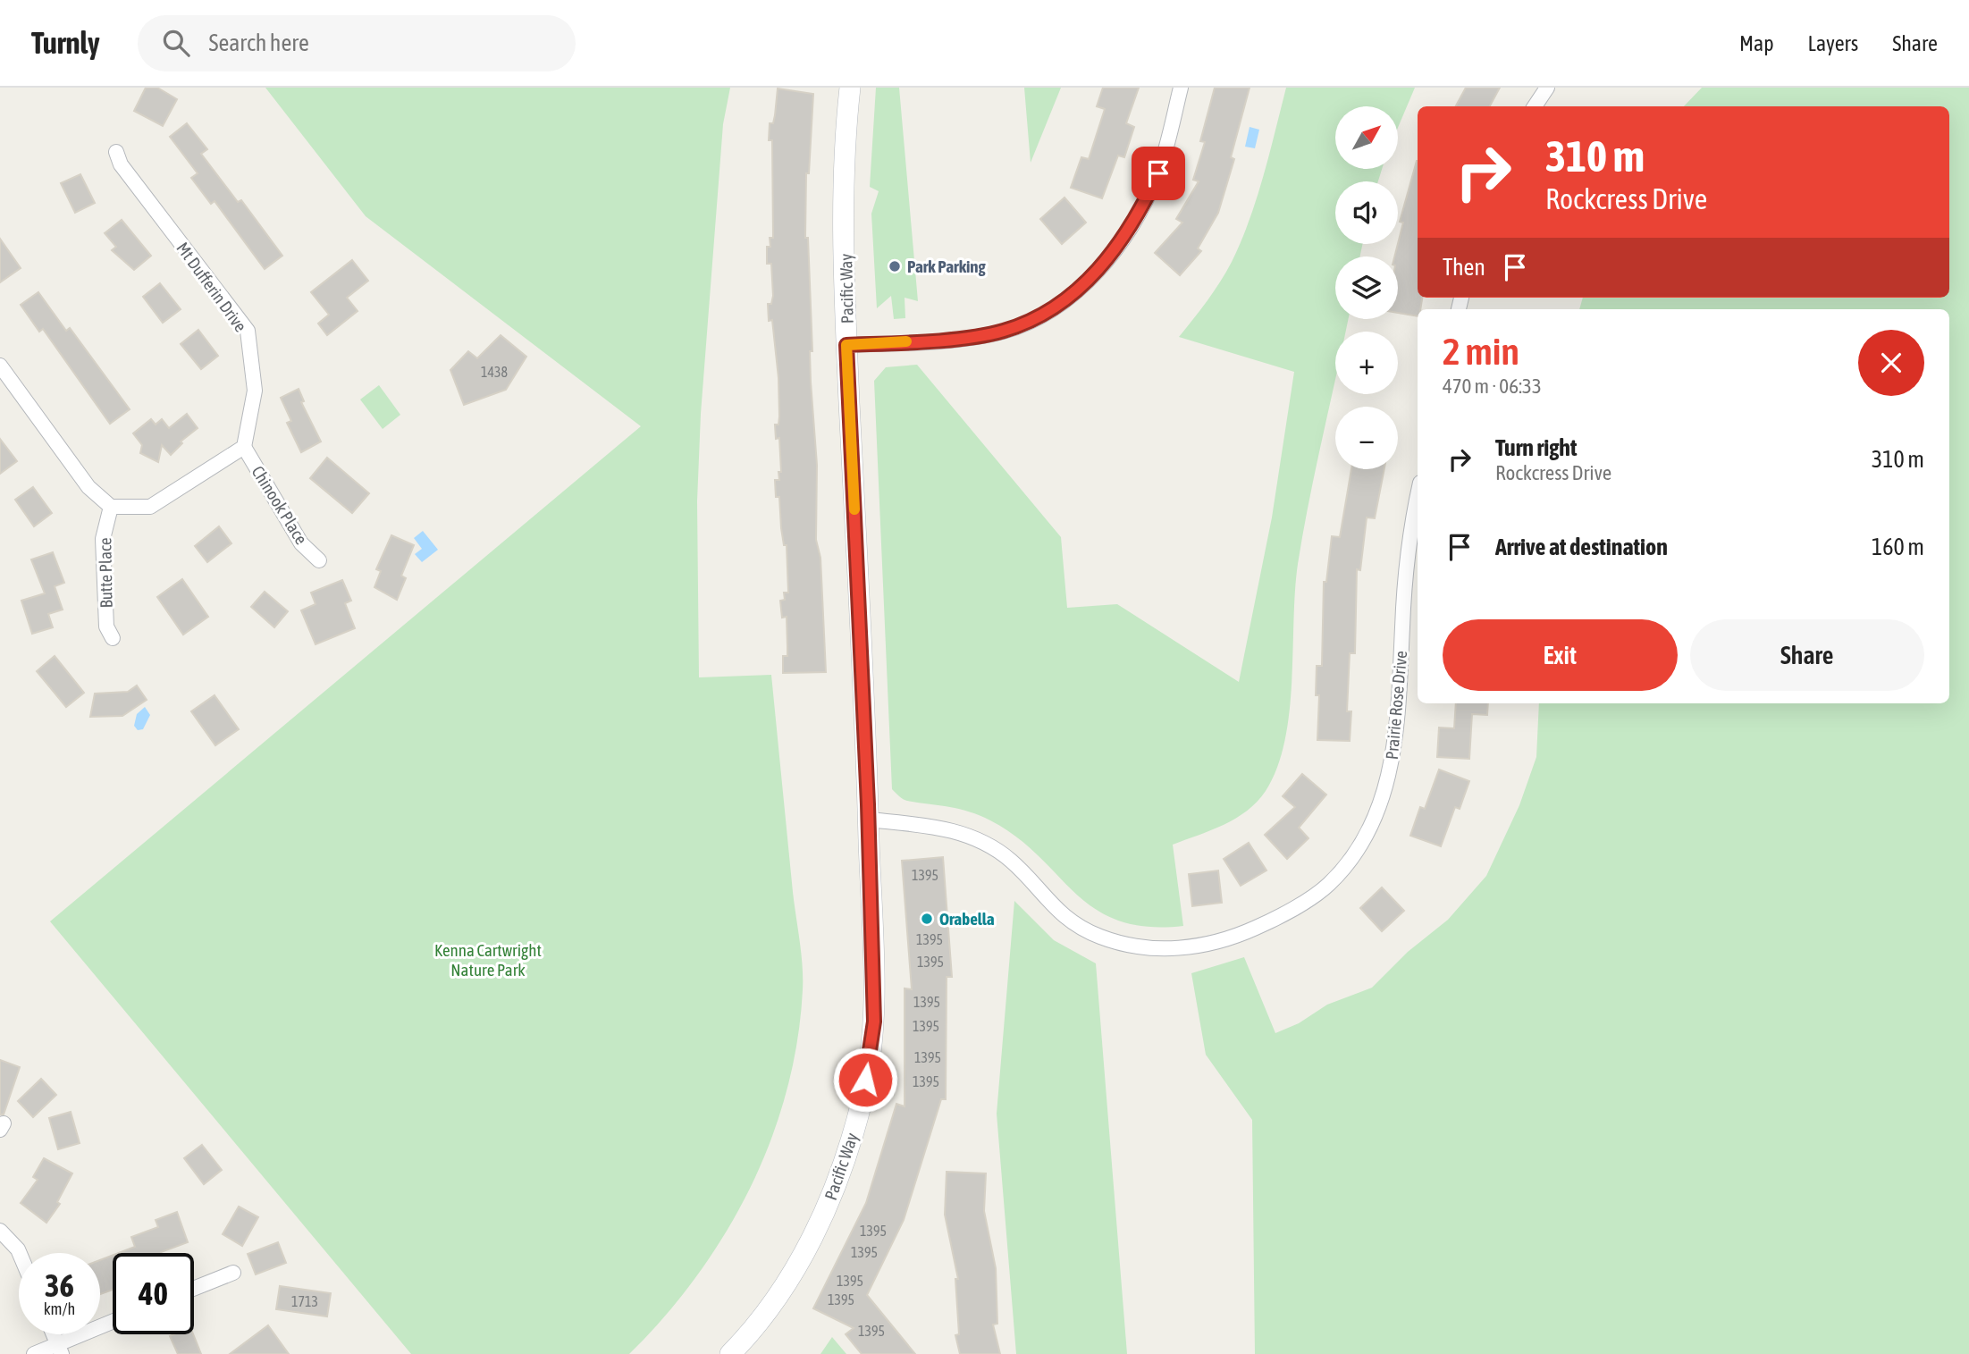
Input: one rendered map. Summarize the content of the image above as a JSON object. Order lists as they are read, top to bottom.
{
  "streets": {
    "street": [
      "Mt Dufferin Drive",
      "Pacific Way",
      "Chinook Place",
      "Butte Place",
      "Prairie Rose Drive"
    ]
  },
  "crossings": [
    ["Mt Dufferin Drive", "Chinook Place"],
    ["Pacific Way", "Prairie Rose Drive"]
  ],
  "parks": ["Kenna Cartwright Nature Park"],
  "places": ["Park Parking", "Orabella"],
  "house_numbers": [
    "1438",
    "1395",
    "1395",
    "1395",
    "1395",
    "1395",
    "1395",
    "1395",
    "1395",
    "1395",
    "1395",
    "1395",
    "1713",
    "1395"
  ],
  "north": "top right",
  "page": {
    "header": "Turnly",
    "search": "Search here",
    "nav": ["Map", "Layers", "Share"],
    "map_buttons": ["+", "−"],
    "turn": ["310 m", "Rockcress Drive"],
    "then": "Then",
    "heading": ["2 min", "470 m · 06:33"],
    "list": [
      {
        "name": "Turn right",
        "note": "Rockcress Drive",
        "value": "310 m"
      },
      {
        "name": "Arrive at destination",
        "value": "160 m"
      }
    ],
    "buttons": ["Exit", "Share"],
    "speed": "36 km/h",
    "limit": "40"
  }
}
